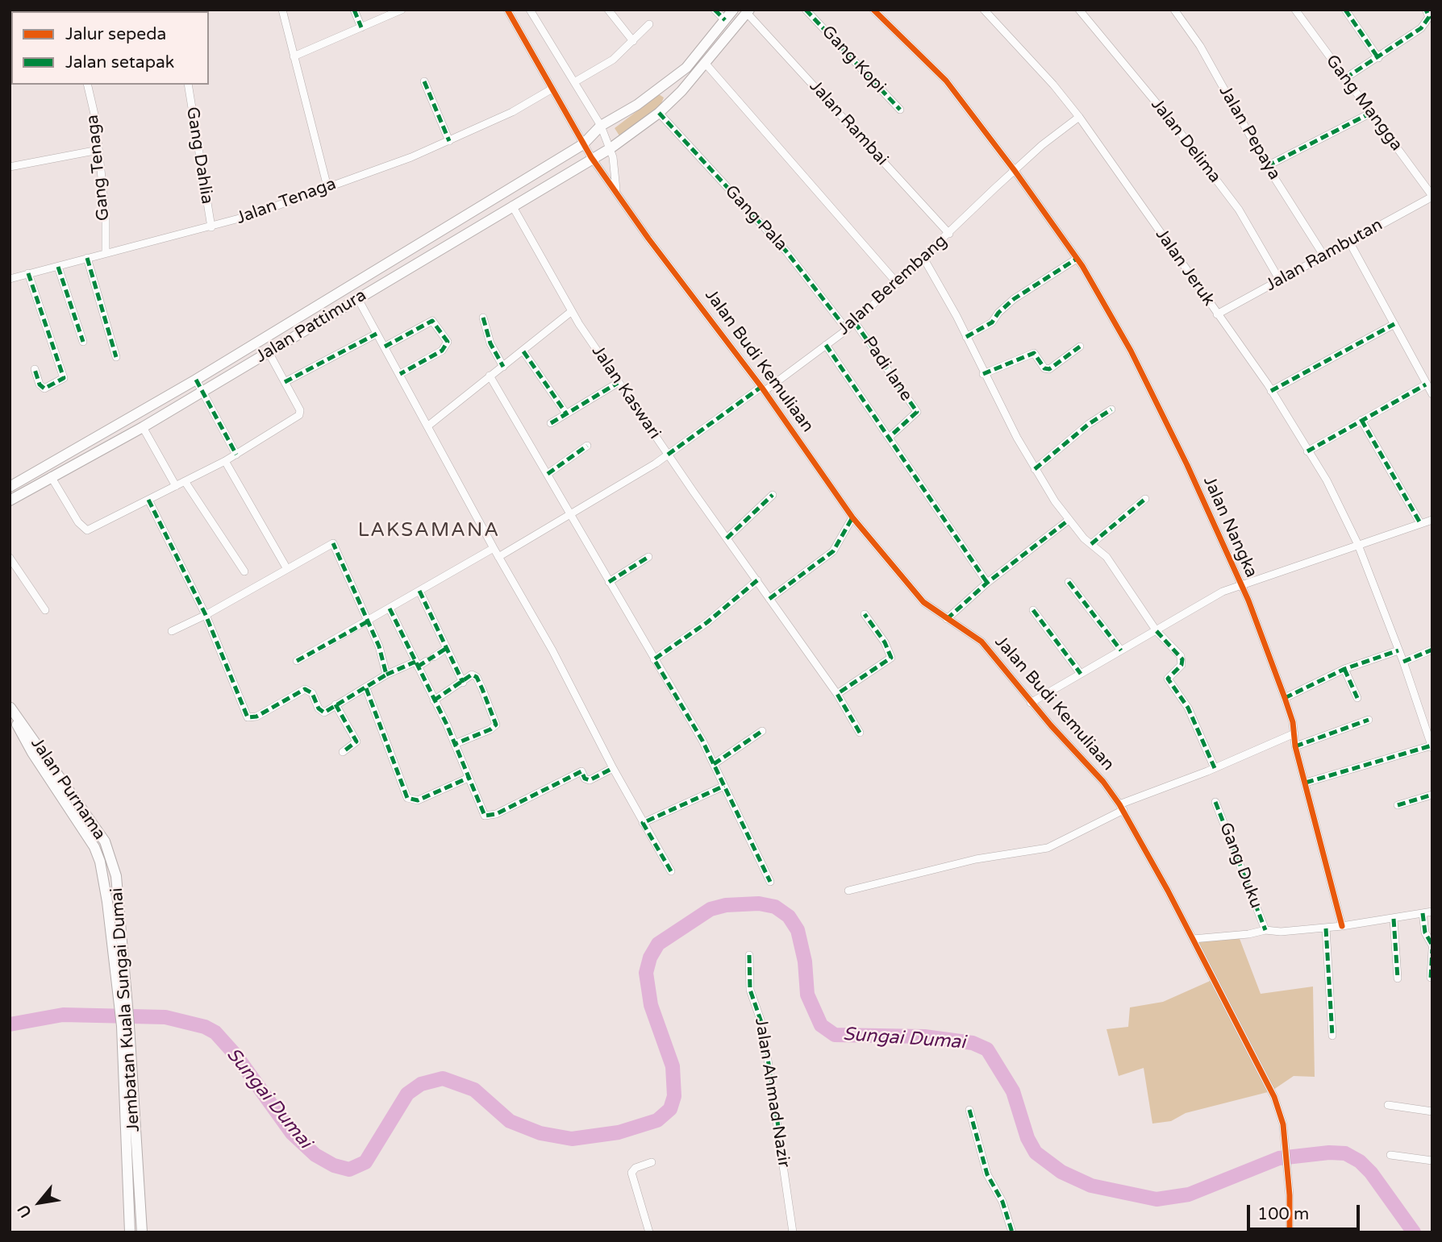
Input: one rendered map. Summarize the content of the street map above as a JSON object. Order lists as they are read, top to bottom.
{
  "streets": {
    "main road": ["Jalan Pattimura", "Jalan Purnama", "Jembatan Kuala Sungai Dumai"],
    "street": [
      "Gang Kopi",
      "Gang Mangga",
      "Jalan Rambai",
      "Jalan Pepaya",
      "Jalan Delima",
      "Gang Dahlia",
      "Gang Tenaga",
      "Jalan Tenaga",
      "Gang Pala",
      "Jalan Rambutan",
      "Jalan Jeruk",
      "Jalan Berembang",
      "Jalan Budi Kemuliaan",
      "Padi lane",
      "Jalan Kaswari",
      "Jalan Nangka",
      "Gang Duku",
      "Jalan Ahmad Nazir"
    ]
  },
  "crossings": [
    ["Gang Mangga", "Jalan Rambutan"],
    ["Jalan Rambai", "Jalan Berembang"],
    ["Jalan Rambai", "Jalan Pattimura"],
    ["Jalan Pepaya", "Jalan Rambutan"],
    ["Jalan Delima", "Jalan Rambutan"],
    ["Gang Dahlia", "Jalan Tenaga"],
    ["Gang Tenaga", "Jalan Tenaga"],
    ["Jalan Tenaga", "Jalan Budi Kemuliaan"],
    ["Gang Pala", "Jalan Berembang"],
    ["Gang Pala", "Jalan Pattimura"],
    ["Jalan Rambutan", "Jalan Jeruk"],
    ["Jalan Jeruk", "Jalan Berembang"],
    ["Jalan Berembang", "Jalan Budi Kemuliaan"],
    ["Jalan Berembang", "Padi lane"],
    ["Jalan Berembang", "Jalan Kaswari"],
    ["Jalan Berembang", "Jalan Nangka"],
    ["Jalan Pattimura", "Jalan Budi Kemuliaan"],
    ["Jalan Pattimura", "Jalan Kaswari"],
    ["Jalan Purnama", "Jembatan Kuala Sungai Dumai"]
  ],
  "districts": ["LAKSAMANA"],
  "water": ["Sungai Dumai"],
  "legend": ["Jalur sepeda", "Jalan setapak"],
  "scale_bar": "100 m",
  "north": "bottom left"
}
